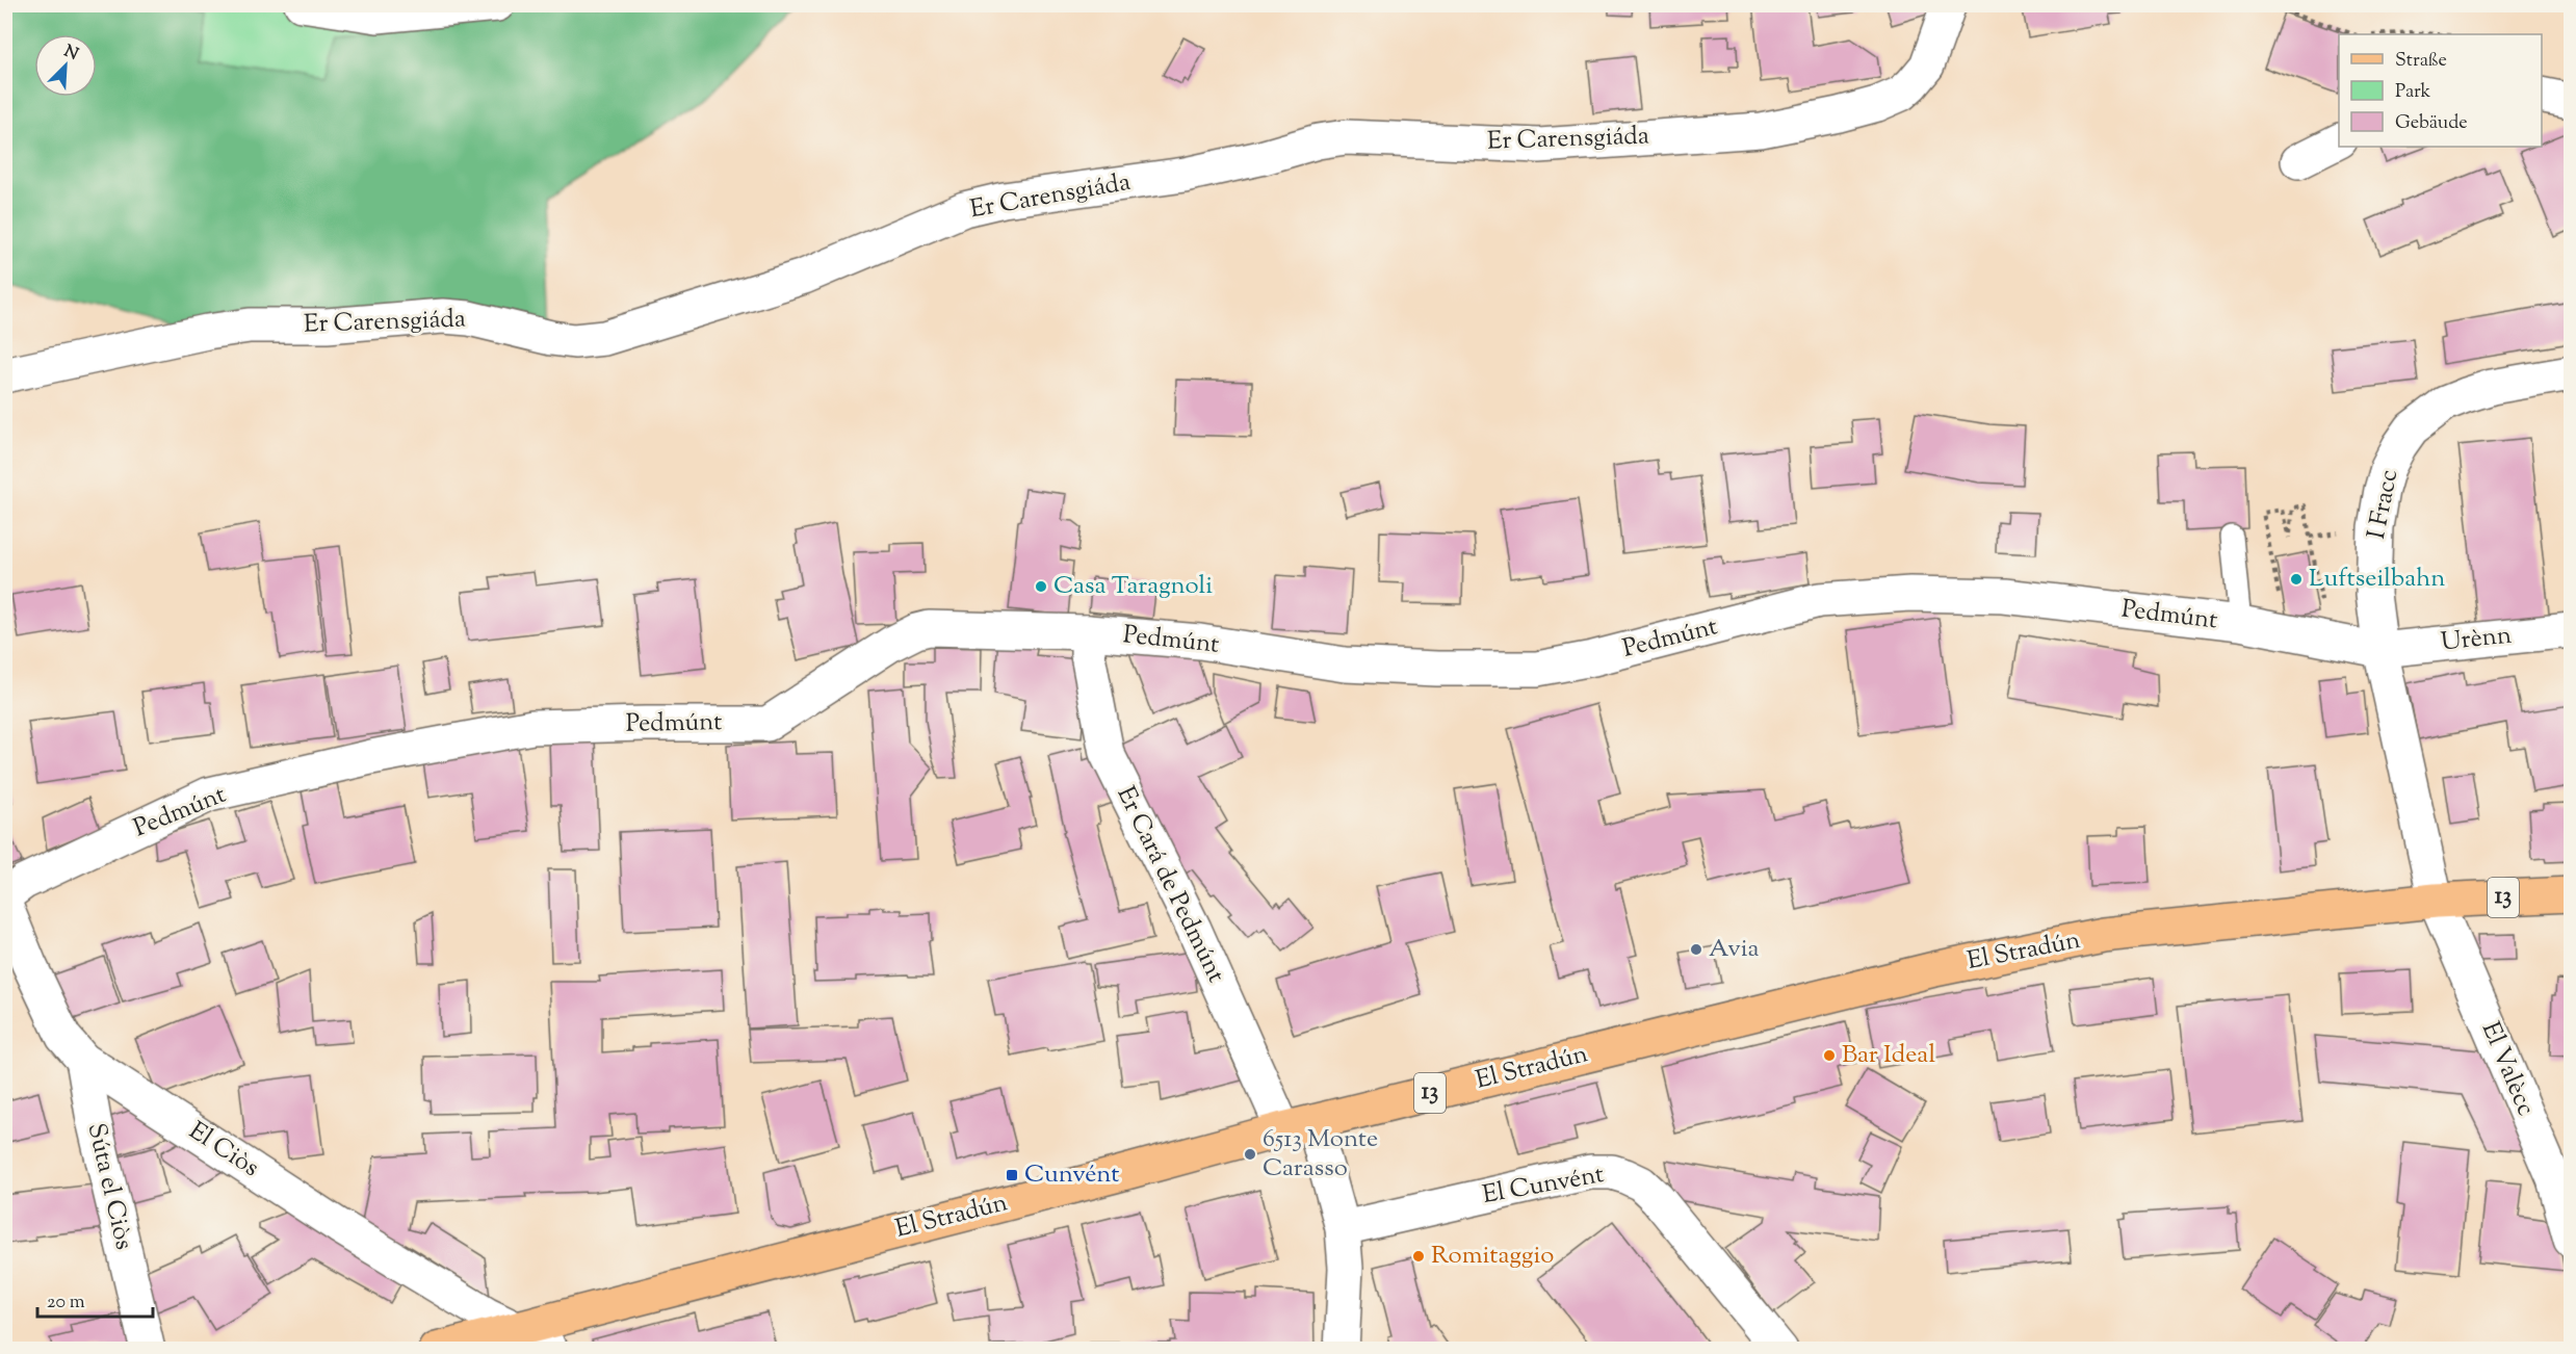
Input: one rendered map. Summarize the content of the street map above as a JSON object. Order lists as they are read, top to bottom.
{
  "streets": {
    "main road": ["13", "El Stradún"],
    "street": [
      "Er Carensgiáda",
      "I Fracc",
      "Pedmúnt",
      "Urènn",
      "Er Cará de Pedmúnt",
      "El Valècc",
      "El Ciòs",
      "El Cunvént",
      "Súta el Ciòs"
    ]
  },
  "crossings": [
    ["I Fracc", "Pedmúnt"],
    ["I Fracc", "Urènn"],
    ["I Fracc", "El Stradún"],
    ["I Fracc", "El Valècc"],
    ["Pedmúnt", "Urènn"],
    ["Pedmúnt", "Er Cará de Pedmúnt"],
    ["Er Cará de Pedmúnt", "El Stradún"],
    ["El Stradún", "El Valècc"],
    ["El Stradún", "El Ciòs"],
    ["El Ciòs", "Súta el Ciòs"]
  ],
  "places": {
    "other": [
      "Luftseilbahn",
      "Casa Taragnoli",
      "Avia",
      "Bar Ideal",
      "6513 Monte Carasso",
      "Romitaggio"
    ],
    "transit": ["Cunvént"]
  },
  "legend": ["Straße", "Park", "Gebäude"],
  "scale_bar": "20 m",
  "north": "top right"
}
